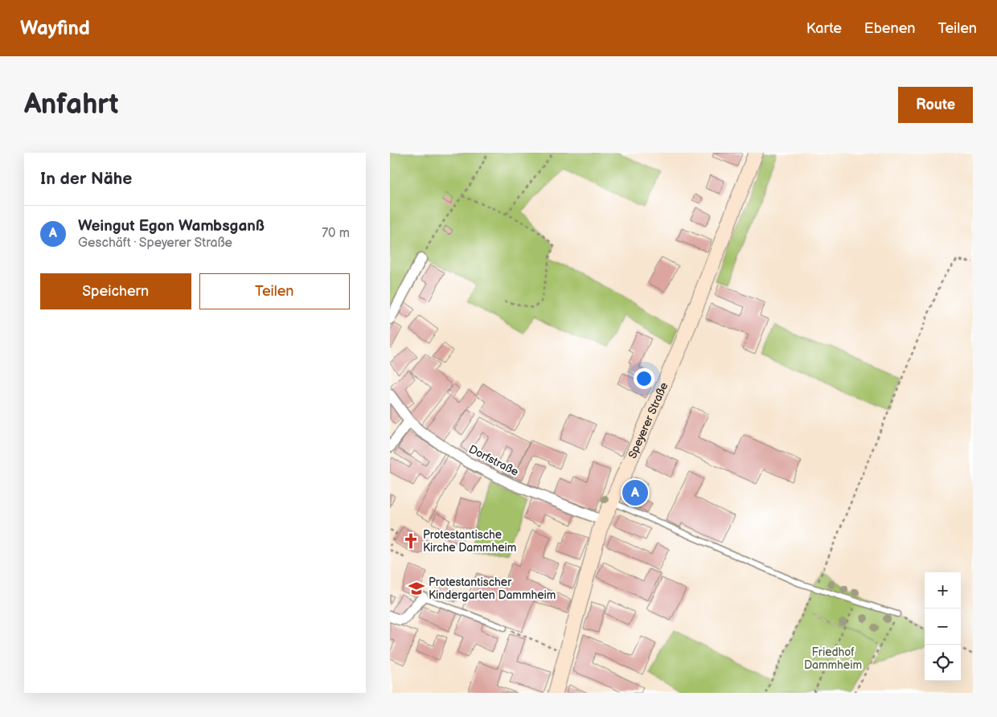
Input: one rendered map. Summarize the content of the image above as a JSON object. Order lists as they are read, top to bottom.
{
  "streets": {
    "street": ["Speyerer Straße", "Dorfstraße"]
  },
  "crossings": [
    ["Speyerer Straße", "Dorfstraße"]
  ],
  "parks": ["Friedhof Dammheim"],
  "places": {
    "church": ["Protestantische Kirche Dammheim"],
    "school or university": ["Protestantischer Kindergarten Dammheim"]
  },
  "page": {
    "header": "Wayfind",
    "nav": ["Karte", "Ebenen", "Teilen"],
    "buttons": [
      "Route",
      ["Speichern", "Teilen"]
    ],
    "title": "Anfahrt",
    "heading": "In der Nähe",
    "list": [
      {
        "mark": "A",
        "name": "Weingut Egon Wambsganß",
        "note": "Geschäft · Speyerer Straße",
        "value": "70 m"
      }
    ],
    "pins": "A",
    "map_buttons": ["+", "−"]
  }
}
